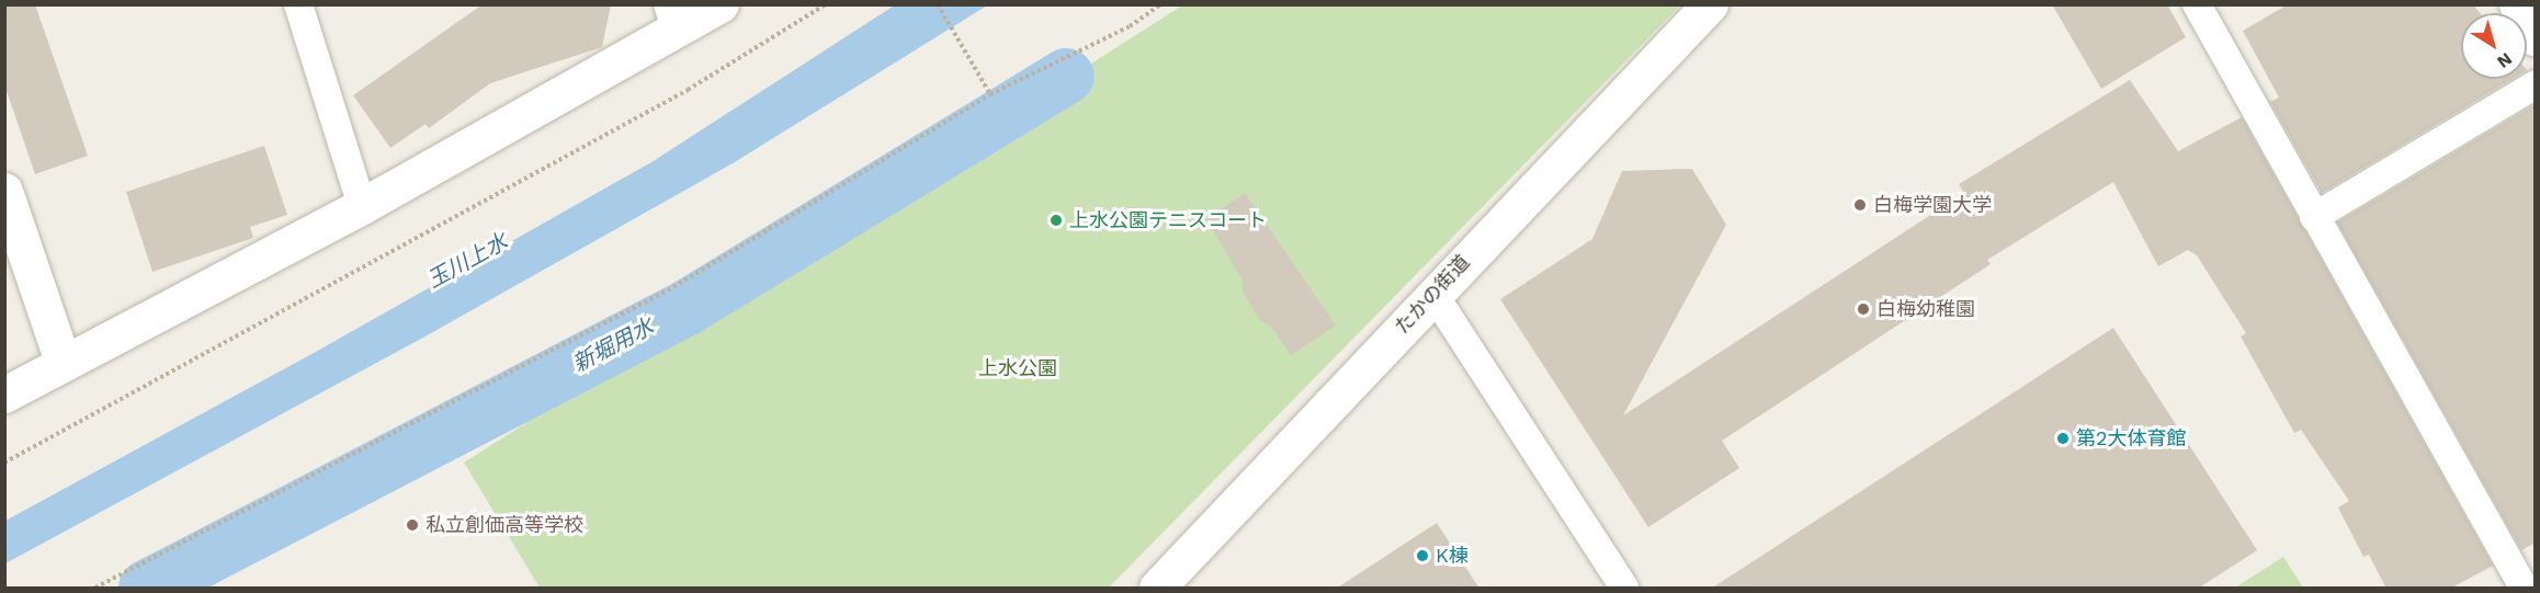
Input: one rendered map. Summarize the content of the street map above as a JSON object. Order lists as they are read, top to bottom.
{
  "streets": {
    "street": ["たかの街道"]
  },
  "water": ["玉川上水", "新堀用水"],
  "parks": ["上水公園"],
  "places": [
    "白梅学園大学",
    "上水公園テニスコート",
    "白梅幼稚園",
    "第2大体育館",
    "私立創価高等学校",
    "K棟"
  ],
  "north": "bottom right"
}
